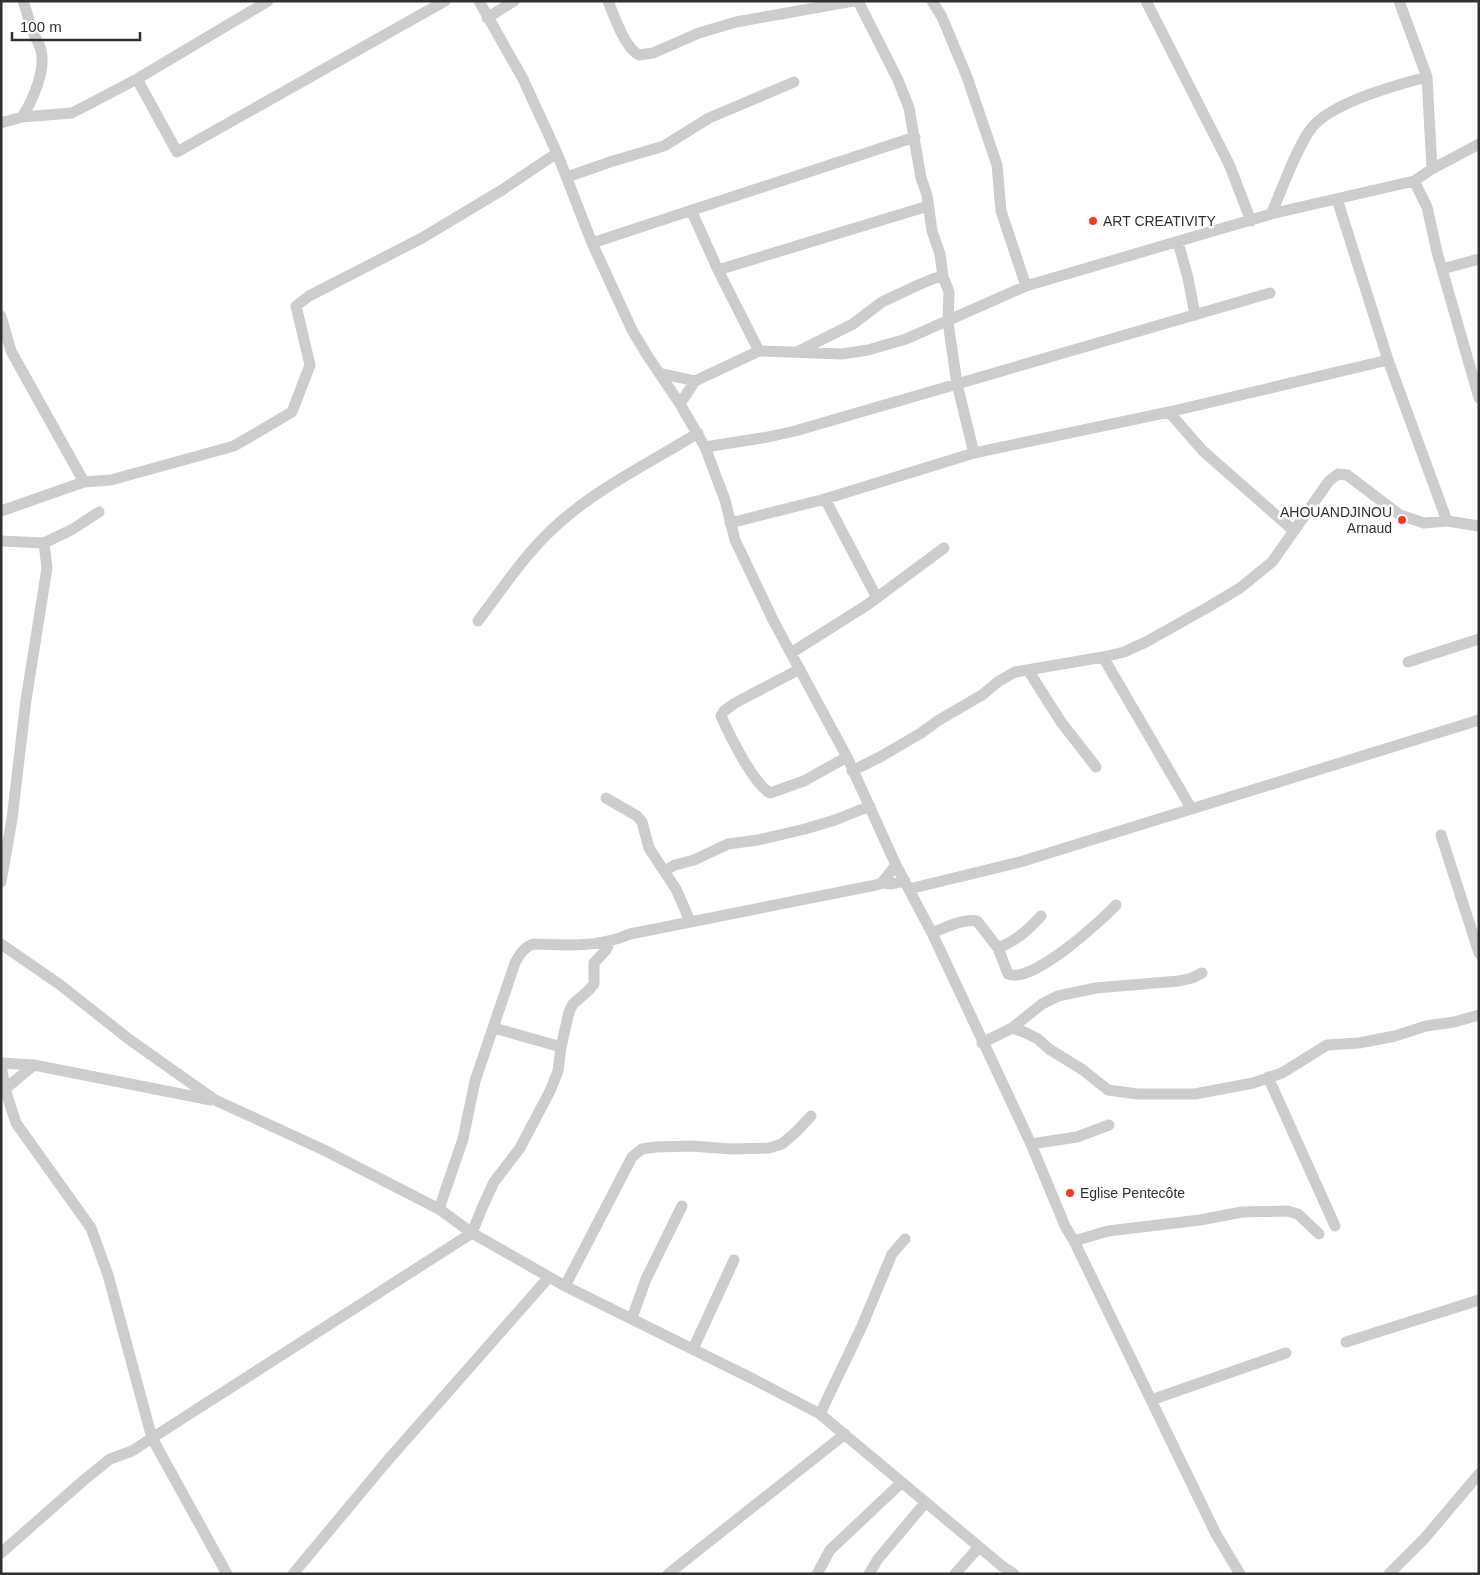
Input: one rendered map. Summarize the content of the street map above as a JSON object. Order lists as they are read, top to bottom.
{
  "places": ["ART CREATIVITY", "AHOUANDJINOU Arnaud", "Eglise Pentecôte"],
  "scale_bar": "100 m"
}
